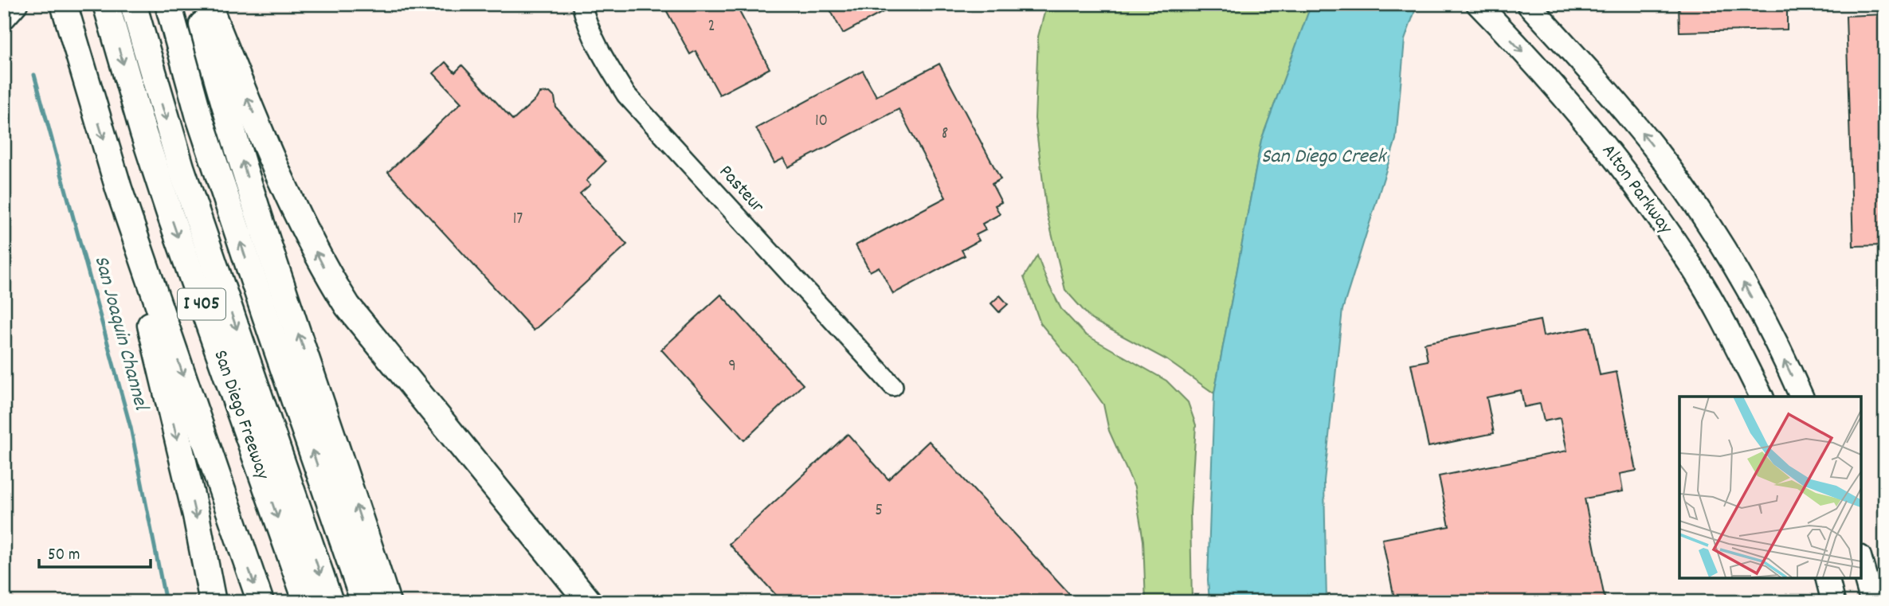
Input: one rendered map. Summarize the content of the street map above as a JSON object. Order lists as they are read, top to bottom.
{
  "streets": {
    "highway": ["I 405", "San Diego Freeway"],
    "main road": ["Alton Parkway"],
    "street": ["Pasteur"]
  },
  "water": ["San Diego Creek", "San Joaquin Channel"],
  "house_numbers": [
    "2",
    "10",
    "8",
    "17",
    "9",
    "5"
  ],
  "scale_bar": "50 m"
}
